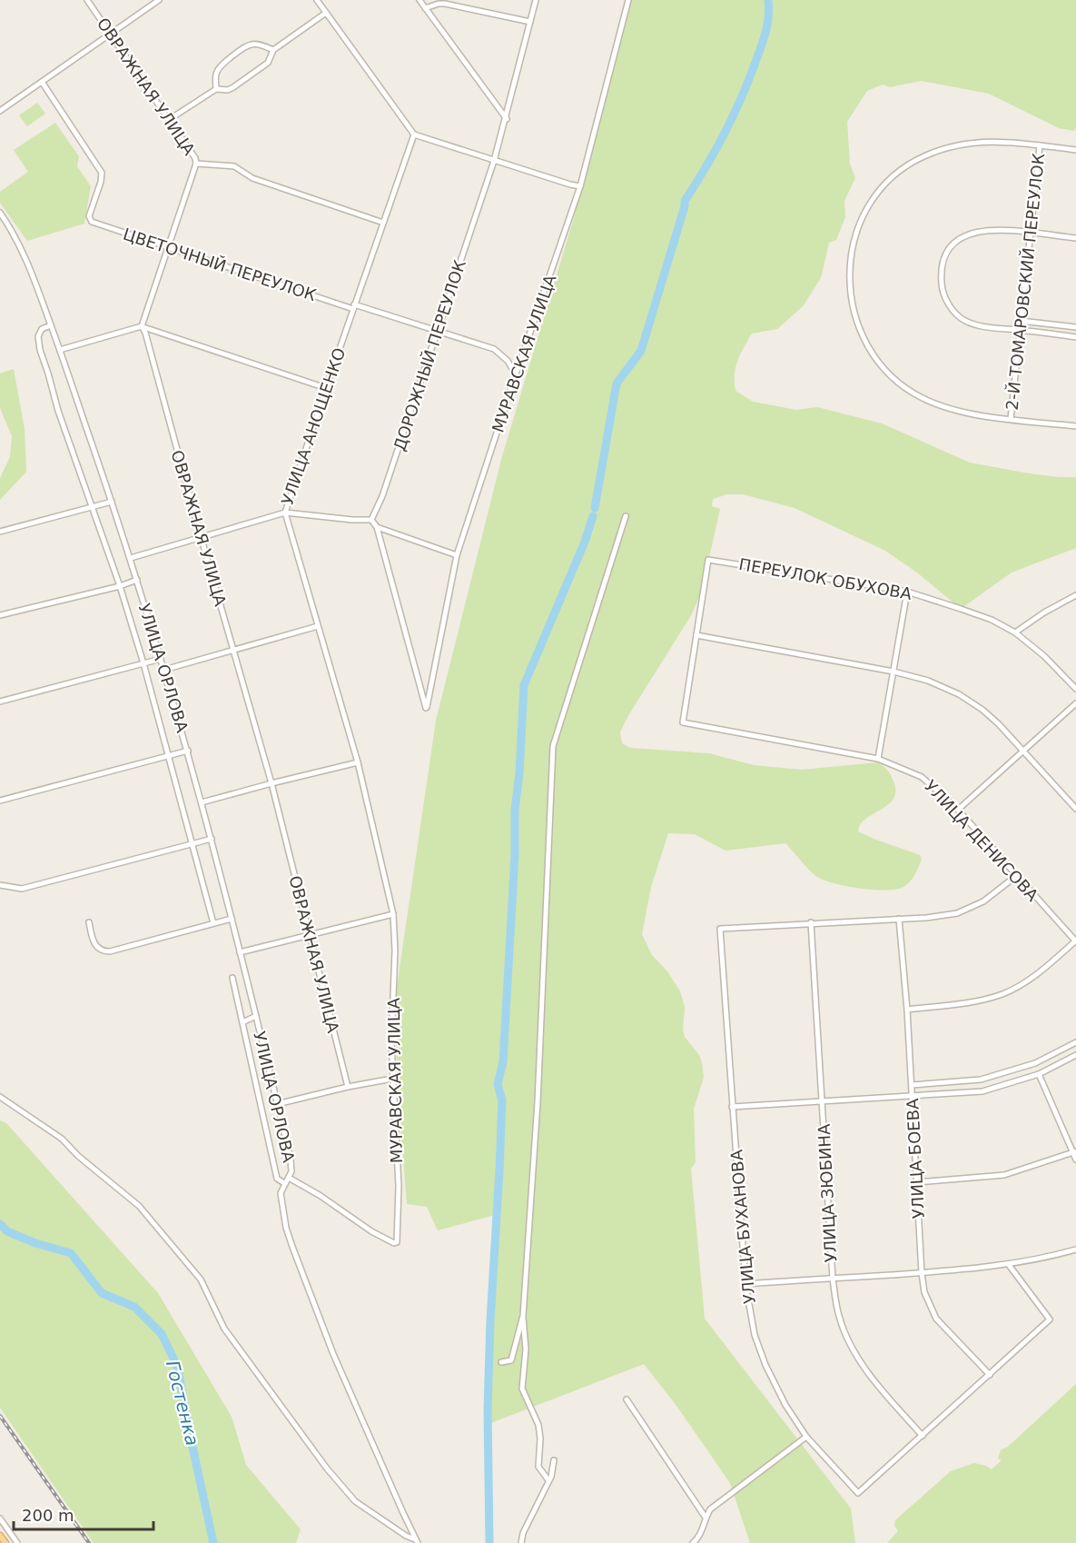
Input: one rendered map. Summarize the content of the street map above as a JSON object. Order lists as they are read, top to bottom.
{
  "streets": {
    "street": [
      "ОВРАЖНАЯ УЛИЦА",
      "ЦВЕТОЧНЫЙ ПЕРЕУЛОК",
      "2-Й ТОМАРОВСКИЙ ПЕРЕУЛОК",
      "МУРАВСКАЯ УЛИЦА",
      "ДОРОЖНЫЙ ПЕРЕУЛОК",
      "УЛИЦА АНОЩЕНКО",
      "ПЕРЕУЛОК ОБУХОВА",
      "УЛИЦА ОРЛОВА",
      "УЛИЦА ДЕНИСОВА",
      "УЛИЦА БОЕВА",
      "УЛИЦА ЗЮБИНА",
      "УЛИЦА БУХАНОВА"
    ]
  },
  "crossings": [
    ["ОВРАЖНАЯ УЛИЦА", "ЦВЕТОЧНЫЙ ПЕРЕУЛОК"],
    ["ЦВЕТОЧНЫЙ ПЕРЕУЛОК", "МУРАВСКАЯ УЛИЦА"],
    ["ЦВЕТОЧНЫЙ ПЕРЕУЛОК", "ДОРОЖНЫЙ ПЕРЕУЛОК"],
    ["ЦВЕТОЧНЫЙ ПЕРЕУЛОК", "УЛИЦА АНОЩЕНКО"],
    ["МУРАВСКАЯ УЛИЦА", "УЛИЦА АНОЩЕНКО"],
    ["МУРАВСКАЯ УЛИЦА", "УЛИЦА ОРЛОВА"],
    ["ПЕРЕУЛОК ОБУХОВА", "УЛИЦА ДЕНИСОВА"],
    ["УЛИЦА ЗЮБИНА", "УЛИЦА БУХАНОВА"]
  ],
  "water": ["Гостенка"],
  "scale_bar": "200 m"
}
